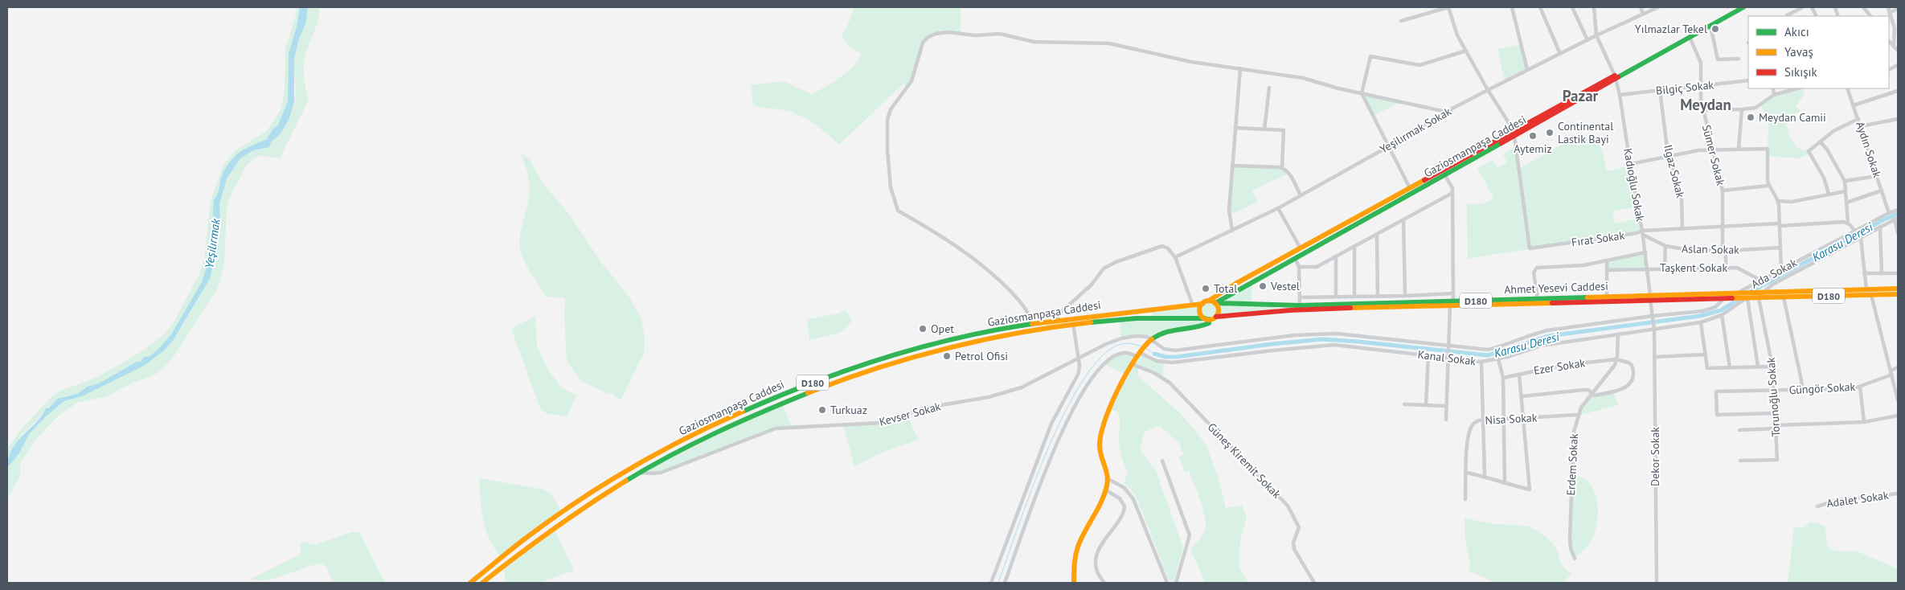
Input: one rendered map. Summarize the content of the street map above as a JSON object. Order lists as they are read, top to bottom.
{
  "streets": {
    "main road": ["Gaziosmanpaşa Caddesi", "Ahmet Yesevi Caddesi", "D180"],
    "street": [
      "Bilgiç Sokak",
      "Yeşilırmak Sokak",
      "Aydın Sokak",
      "Sümer Sokak",
      "Ilgaz Sokak",
      "Kadıoğlu Sokak",
      "Fırat Sokak",
      "Aslan Sokak",
      "Taşkent Sokak",
      "Ada Sokak",
      "Kanal Sokak",
      "Ezer Sokak",
      "Güngör Sokak",
      "Torunoğlu Sokak",
      "Kevser Sokak",
      "Nisa Sokak",
      "Dekor Sokak",
      "Güneş Kiremit Sokak",
      "Erdem Sokak",
      "Adalet Sokak"
    ]
  },
  "crossings": [
    ["Bilgiç Sokak", "Sümer Sokak"],
    ["Bilgiç Sokak", "Ilgaz Sokak"],
    ["Bilgiç Sokak", "Kadıoğlu Sokak"],
    ["Yeşilırmak Sokak", "Kadıoğlu Sokak"],
    ["Gaziosmanpaşa Caddesi", "Sümer Sokak"],
    ["Gaziosmanpaşa Caddesi", "Kadıoğlu Sokak"],
    ["Gaziosmanpaşa Caddesi", "Fırat Sokak"],
    ["Gaziosmanpaşa Caddesi", "Ahmet Yesevi Caddesi"],
    ["Gaziosmanpaşa Caddesi", "Kevser Sokak"],
    ["Aydın Sokak", "Ada Sokak"],
    ["Sümer Sokak", "Fırat Sokak"],
    ["Sümer Sokak", "Aslan Sokak"],
    ["Sümer Sokak", "Taşkent Sokak"],
    ["Ilgaz Sokak", "Fırat Sokak"],
    ["Kadıoğlu Sokak", "Fırat Sokak"],
    ["Kadıoğlu Sokak", "Aslan Sokak"],
    ["Kadıoğlu Sokak", "Taşkent Sokak"],
    ["Kadıoğlu Sokak", "Ahmet Yesevi Caddesi"],
    ["Kadıoğlu Sokak", "Dekor Sokak"],
    ["Fırat Sokak", "Aslan Sokak"],
    ["Taşkent Sokak", "Ada Sokak"],
    ["Ada Sokak", "Ahmet Yesevi Caddesi"],
    ["Ahmet Yesevi Caddesi", "Kanal Sokak"],
    ["Ahmet Yesevi Caddesi", "Torunoğlu Sokak"],
    ["Kanal Sokak", "Dekor Sokak"],
    ["Kanal Sokak", "Erdem Sokak"],
    ["Ezer Sokak", "Erdem Sokak"],
    ["Güngör Sokak", "Torunoğlu Sokak"],
    ["Nisa Sokak", "Erdem Sokak"]
  ],
  "districts": ["Pazar", "Meydan"],
  "water": ["Karasu Deresi", "Yeşilırmak"],
  "places": [
    "Yılmazlar Tekel",
    "Meydan Camii",
    "Continental Lastik Bayi",
    "Aytemiz",
    "Vestel",
    "Total",
    "Opet",
    "Petrol Ofisi",
    "Turkuaz"
  ],
  "legend": ["Akıcı", "Yavaş", "Sıkışık"]
}
